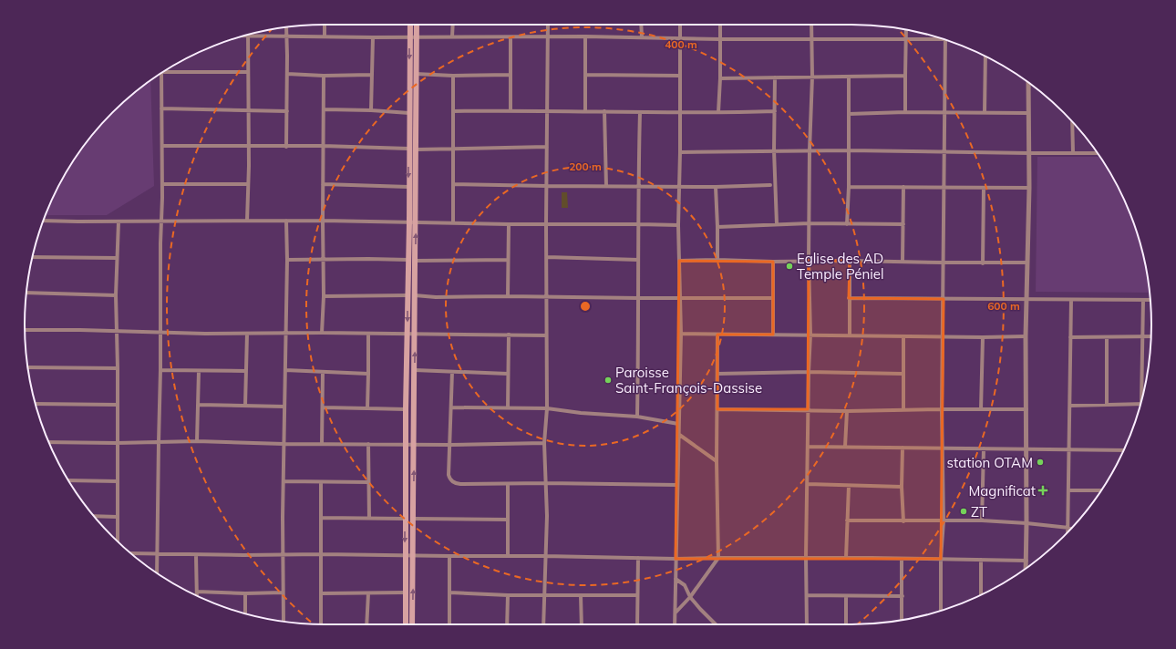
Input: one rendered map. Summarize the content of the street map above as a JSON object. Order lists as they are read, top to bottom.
{
  "places": {
    "other": [
      "Eglise des AD Temple Péniel",
      "Paroisse Saint-François-Dassise",
      "station OTAM",
      "ZT"
    ],
    "health": ["Magnificat"]
  },
  "rings": ["400 m", "200 m", "600 m"]
}
